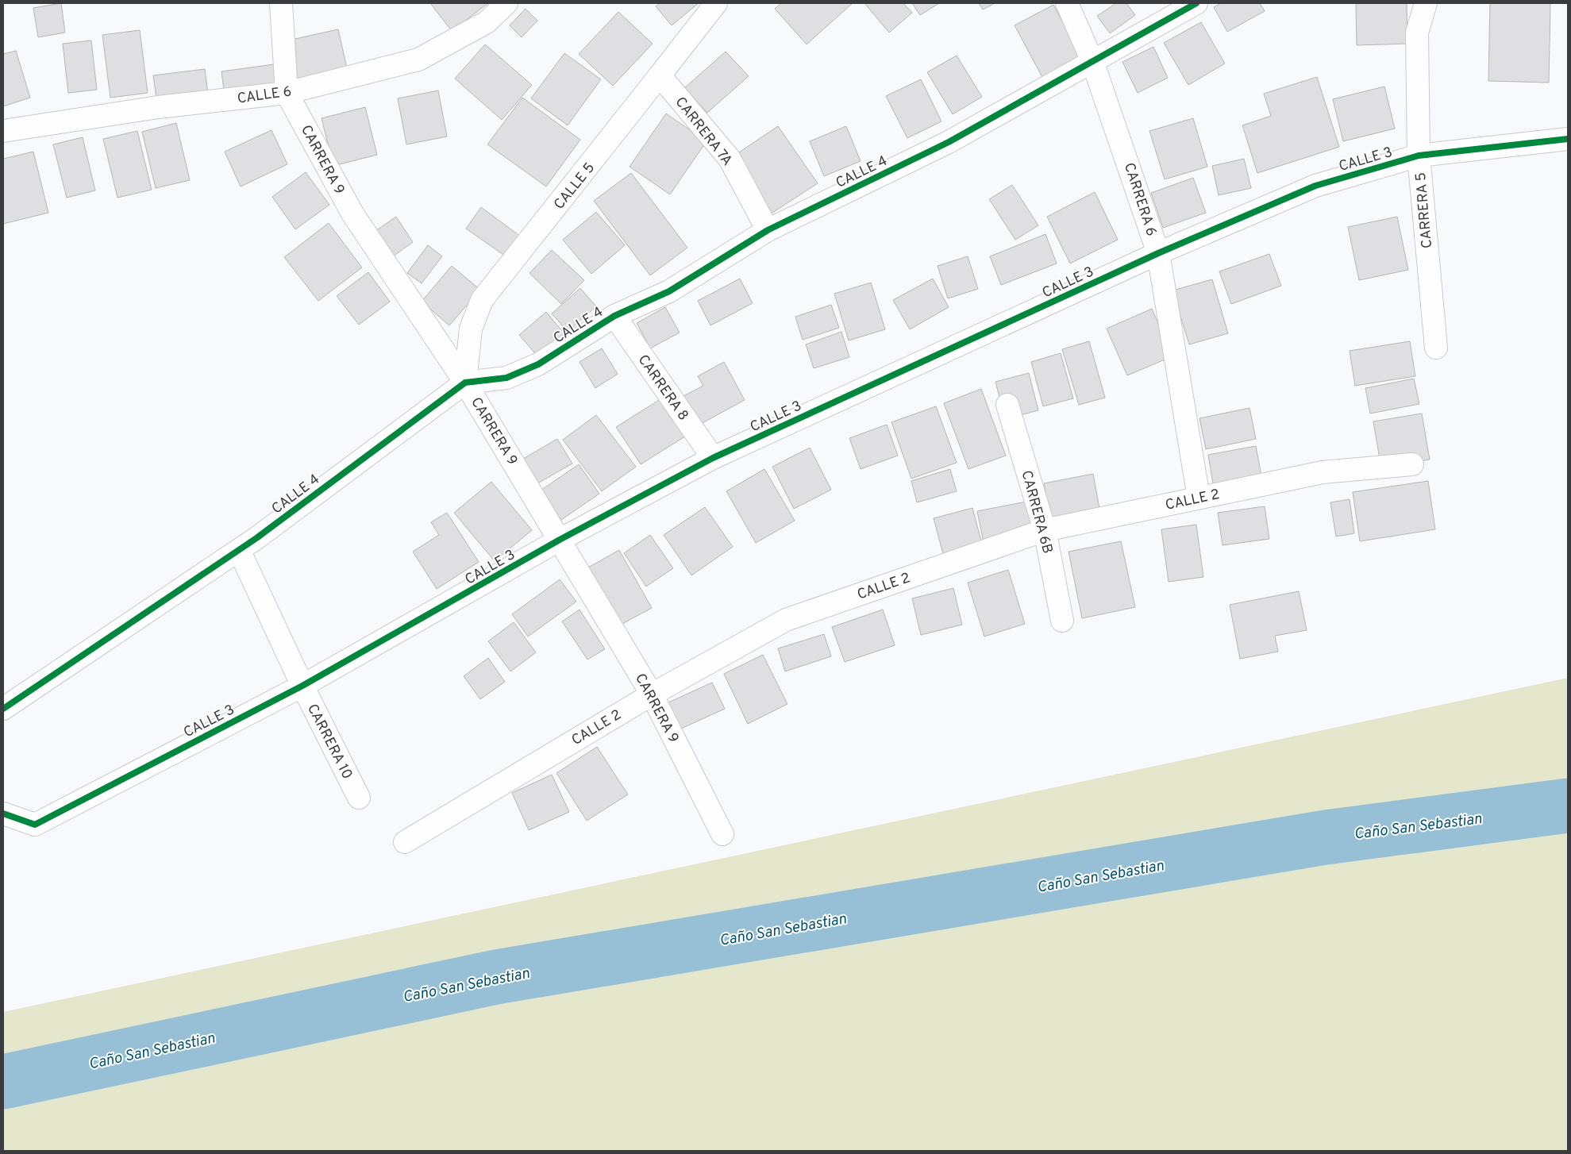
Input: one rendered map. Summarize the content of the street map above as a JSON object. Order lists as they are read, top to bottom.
{
  "streets": {
    "street": [
      "CALLE 6",
      "CARRERA 7A",
      "CALLE 3",
      "CARRERA 9",
      "CALLE 4",
      "CALLE 5",
      "CARRERA 6",
      "CARRERA 5",
      "CARRERA 8",
      "CALLE 2",
      "CARRERA 6B",
      "CARRERA 10"
    ]
  },
  "crossings": [
    ["CALLE 6", "CARRERA 9"],
    ["CARRERA 7A", "CALLE 4"],
    ["CARRERA 7A", "CALLE 5"],
    ["CALLE 3", "CARRERA 9"],
    ["CALLE 3", "CARRERA 6"],
    ["CALLE 3", "CARRERA 5"],
    ["CALLE 3", "CARRERA 8"],
    ["CALLE 3", "CARRERA 10"],
    ["CARRERA 9", "CALLE 4"],
    ["CARRERA 9", "CALLE 5"],
    ["CARRERA 9", "CALLE 2"],
    ["CALLE 4", "CALLE 5"],
    ["CALLE 4", "CARRERA 6"],
    ["CALLE 4", "CARRERA 8"],
    ["CALLE 4", "CARRERA 10"],
    ["CARRERA 6", "CALLE 2"],
    ["CALLE 2", "CARRERA 6B"]
  ],
  "water": ["Caño San Sebastian"]
}
